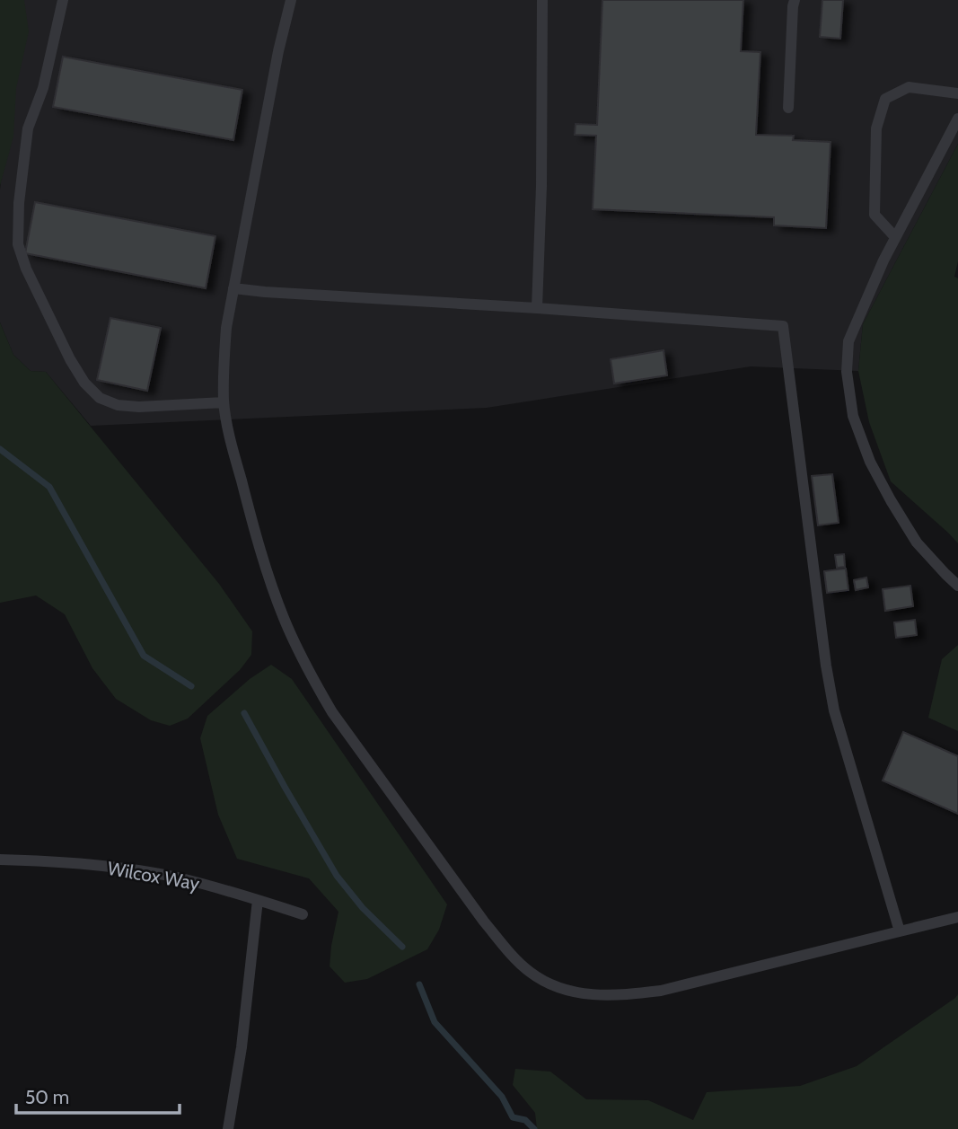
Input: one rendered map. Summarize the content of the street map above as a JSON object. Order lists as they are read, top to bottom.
{
  "streets": {
    "lane": ["Wilcox Way"]
  },
  "scale_bar": "50 m"
}
